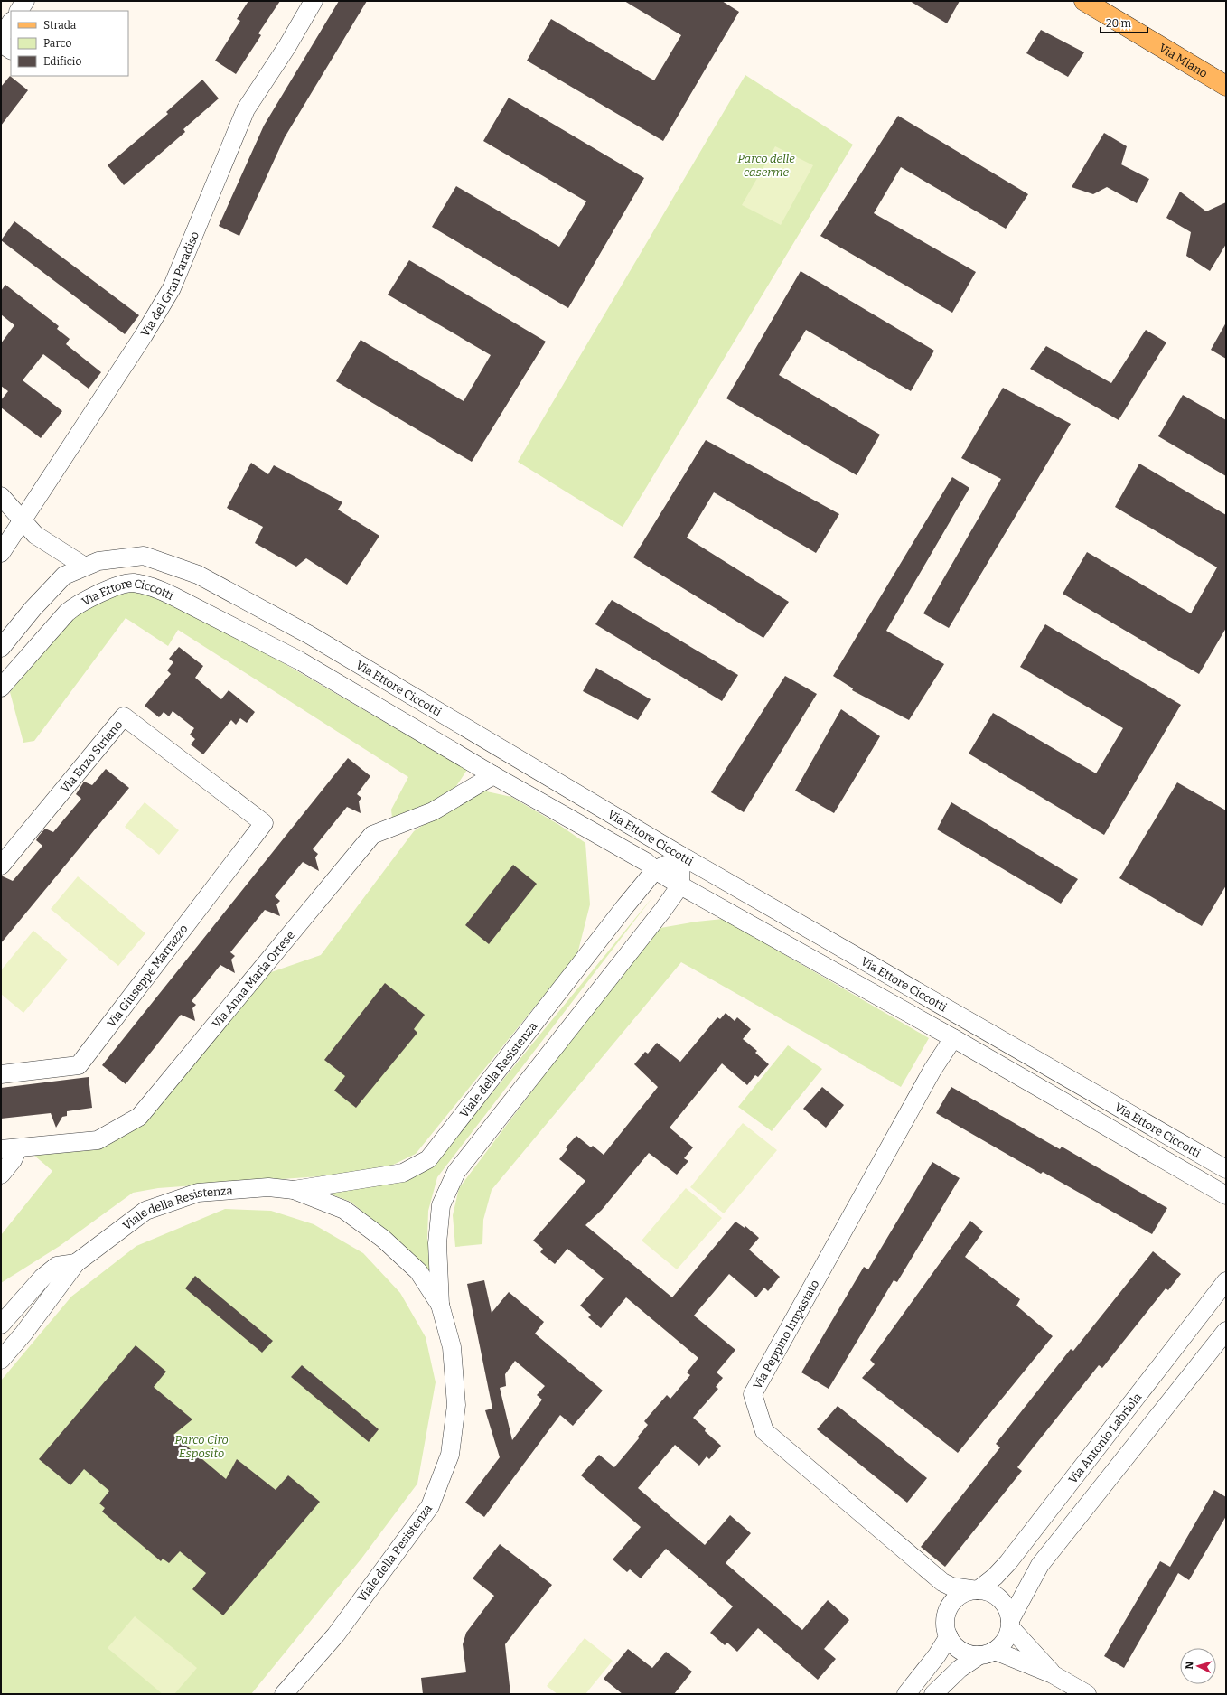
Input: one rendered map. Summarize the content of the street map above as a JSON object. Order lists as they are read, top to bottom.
{
  "streets": {
    "main road": ["Via Miano"],
    "street": [
      "Via del Gran Paradiso",
      "Via Ettore Ciccotti",
      "Via Enzo Striano",
      "Via Giuseppe Marrazzo",
      "Via Anna Maria Ortese",
      "Viale della Resistenza",
      "Via Peppino Impastato",
      "Via Antonio Labriola"
    ]
  },
  "crossings": [
    ["Via Ettore Ciccotti", "Via Anna Maria Ortese"],
    ["Via Ettore Ciccotti", "Viale della Resistenza"],
    ["Via Ettore Ciccotti", "Via Peppino Impastato"],
    ["Via Enzo Striano", "Via Giuseppe Marrazzo"],
    ["Via Peppino Impastato", "Via Antonio Labriola"]
  ],
  "parks": ["Parco delle caserme", "Parco Ciro Esposito"],
  "legend": ["Strada", "Parco", "Edificio"],
  "scale_bar": "20 m",
  "north": "left"
}
